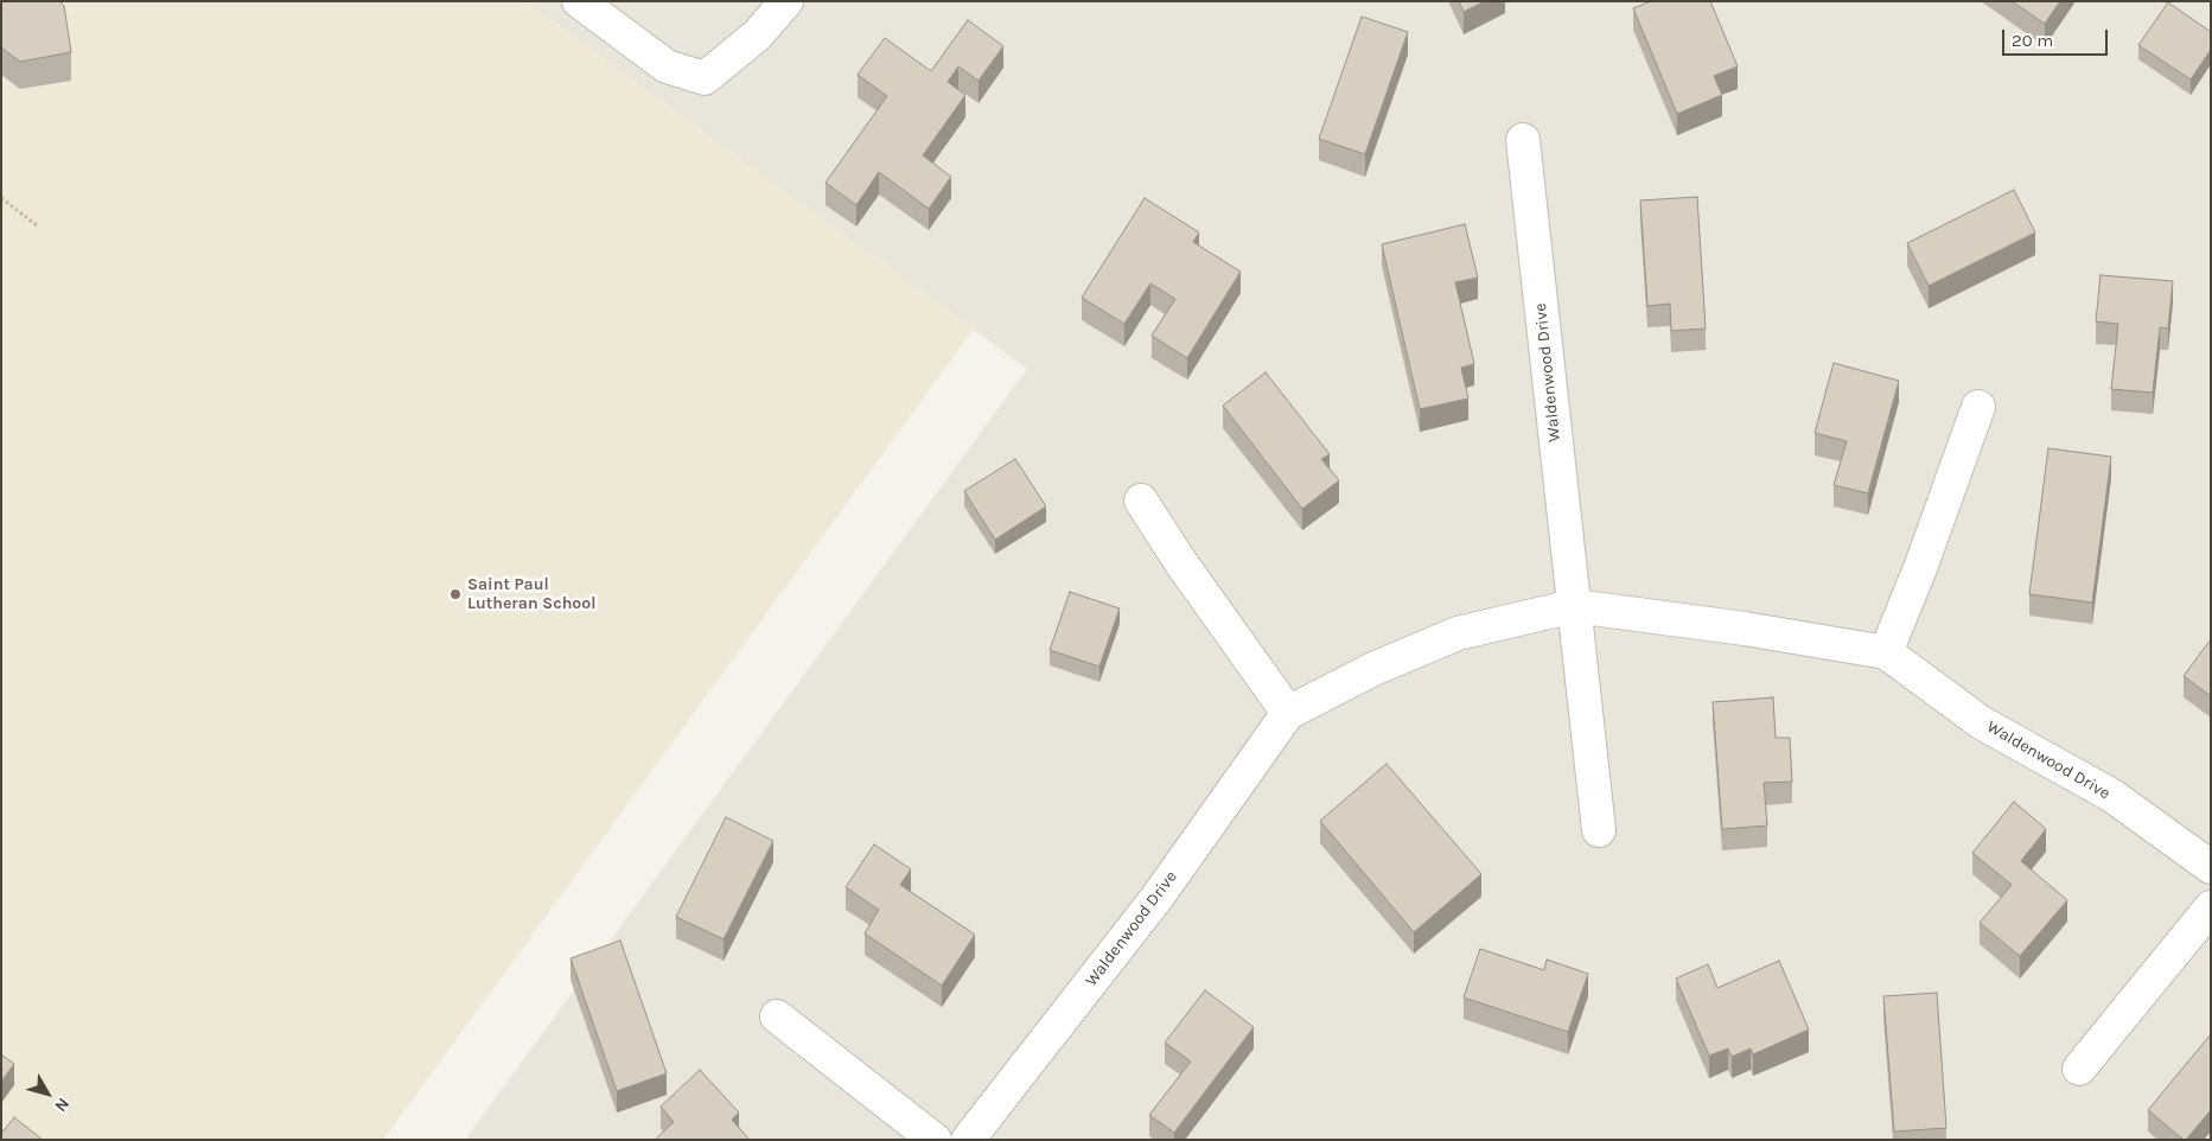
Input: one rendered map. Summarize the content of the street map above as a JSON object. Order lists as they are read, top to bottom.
{
  "streets": {
    "street": ["Waldenwood Drive"]
  },
  "places": ["Saint Paul Lutheran School"],
  "scale_bar": "20 m",
  "north": "bottom right"
}
